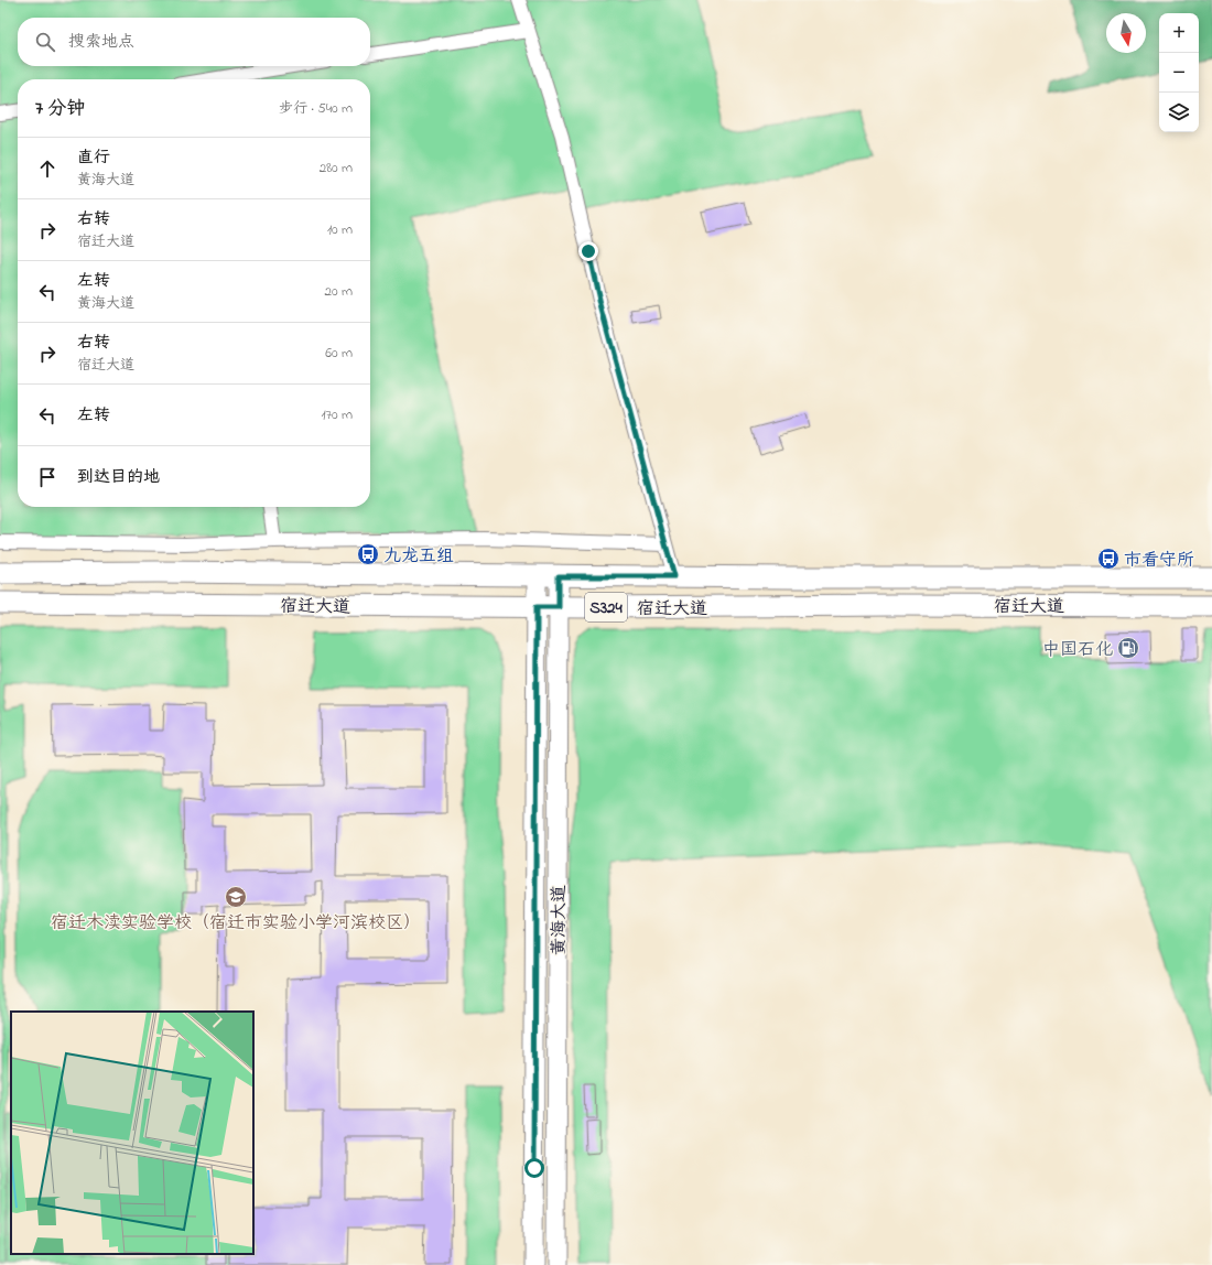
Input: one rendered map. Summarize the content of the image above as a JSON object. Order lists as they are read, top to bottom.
{
  "streets": {
    "main road": ["宿迁大道", "S324", "黄海大道"]
  },
  "crossings": [
    ["宿迁大道", "黄海大道"]
  ],
  "places": {
    "bus stop": ["九龙五组", "市看守所"],
    "fuel station": ["中国石化"],
    "school or university": ["宿迁木渎实验学校（宿迁市实验小学河滨校区）"]
  },
  "north": "bottom",
  "page": {
    "map_buttons": ["+", "−"],
    "search": "搜索地点",
    "heading": ["7 分钟", "步行 · 540 m"],
    "list": [
      ["直行", "黄海大道", "280 m"],
      ["右转", "宿迁大道", "10 m"],
      ["左转", "黄海大道", "20 m"],
      ["右转", "宿迁大道", "60 m"],
      ["左转", "170 m"],
      "到达目的地"
    ]
  }
}
